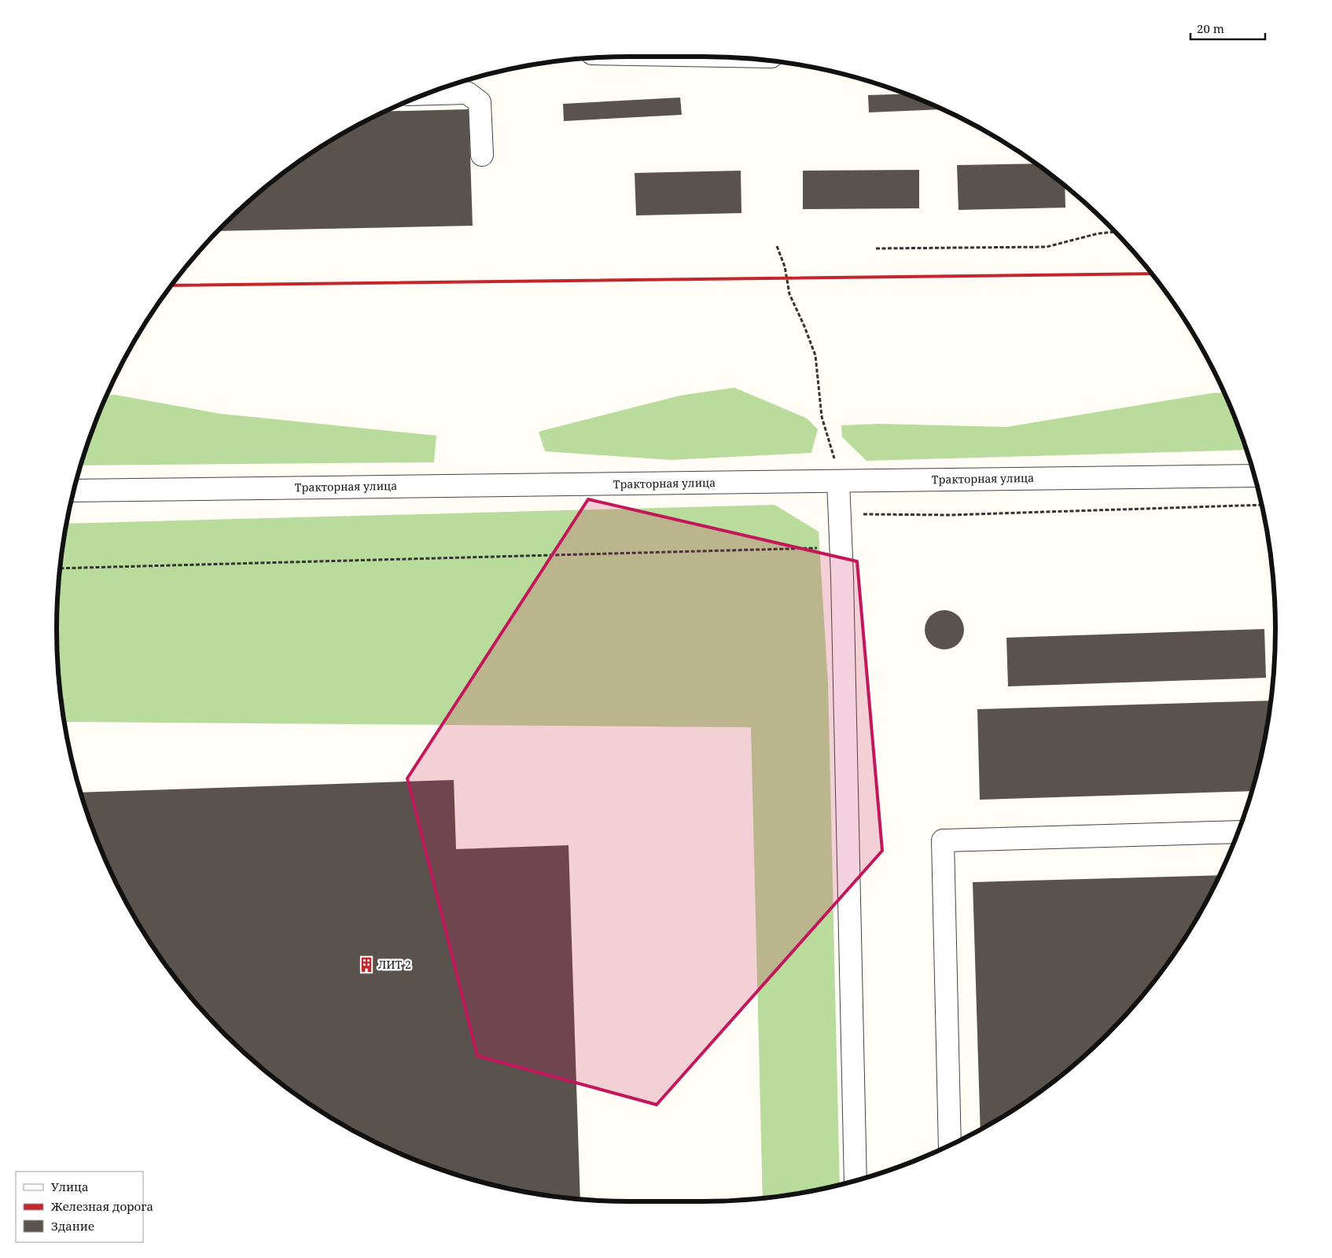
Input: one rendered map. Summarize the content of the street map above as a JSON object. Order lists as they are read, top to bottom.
{
  "streets": {
    "street": ["Тракторная улица"]
  },
  "places": {
    "building": ["ЛИТ 2"]
  },
  "legend": ["Улица", "Железная дорога", "Здание"],
  "scale_bar": "20 m"
}
